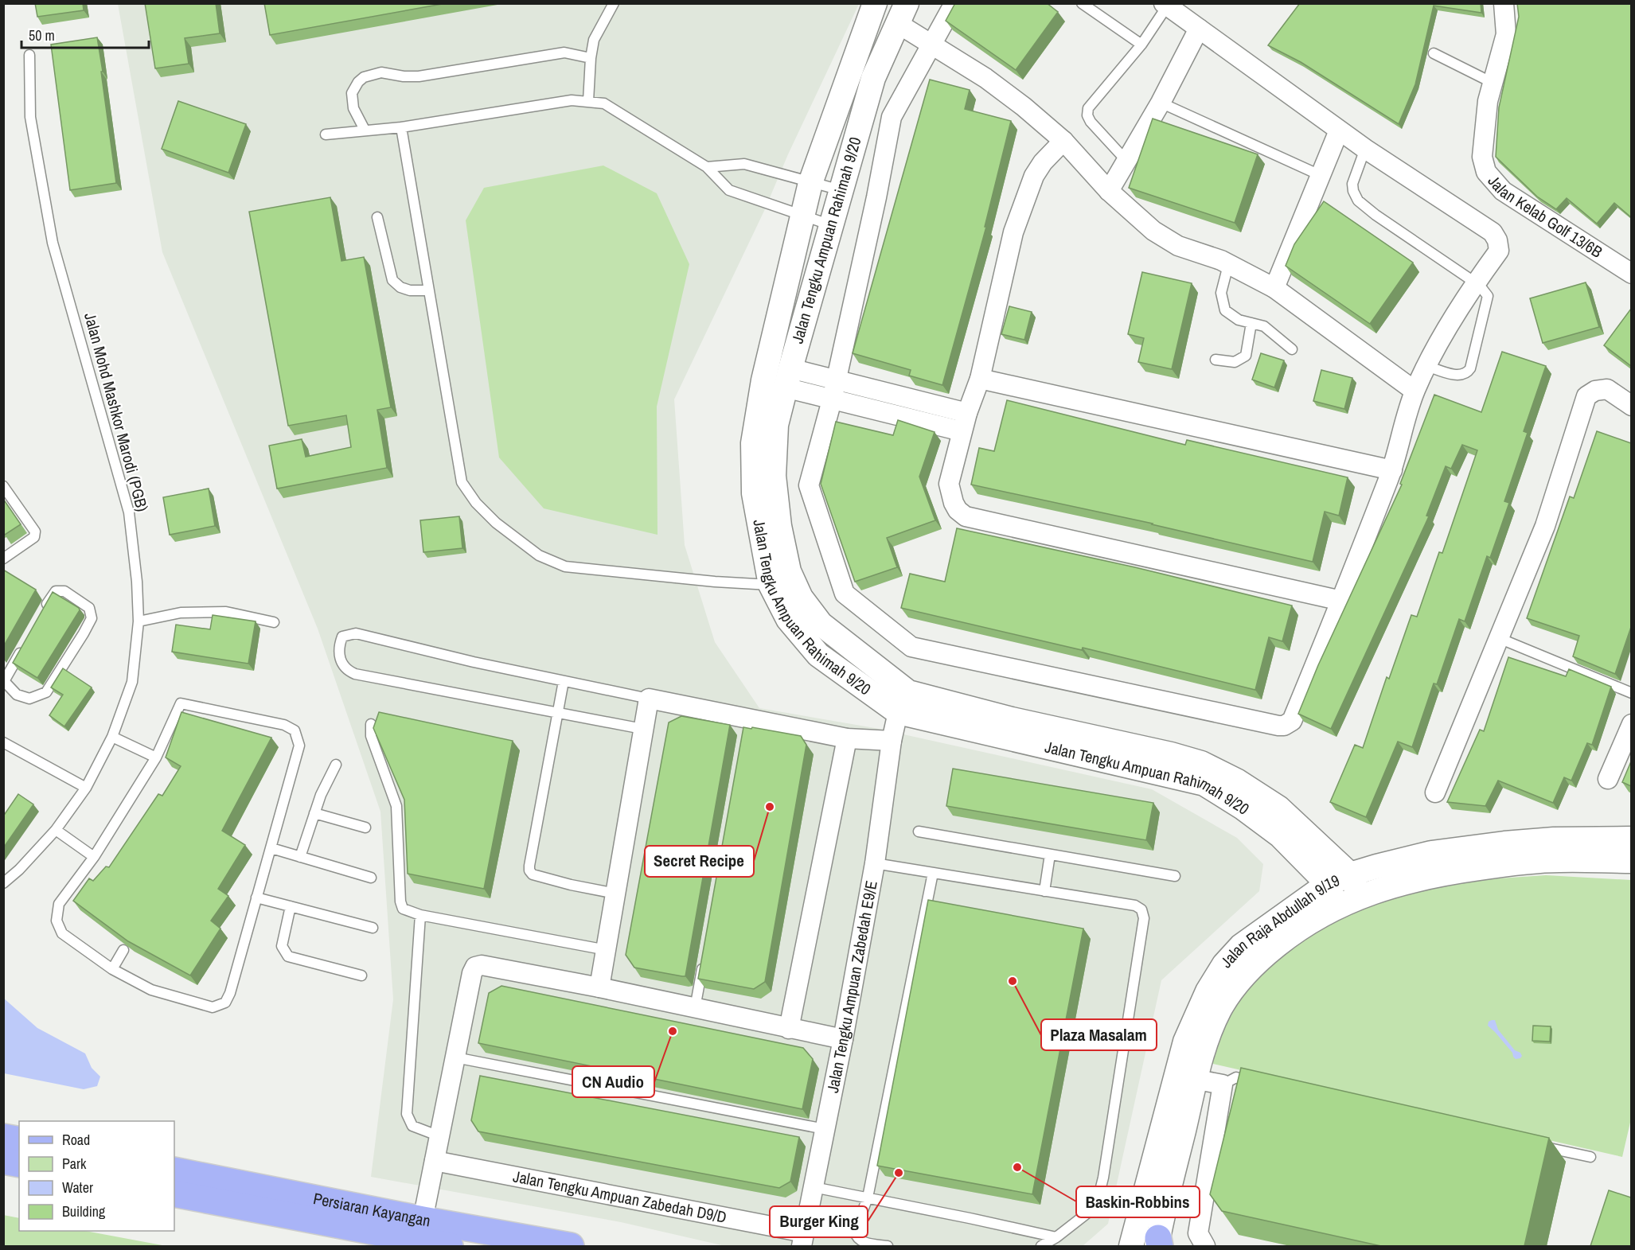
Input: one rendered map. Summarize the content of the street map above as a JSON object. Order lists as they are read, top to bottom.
{
  "streets": {
    "main road": ["Persiaran Kayangan"],
    "street": [
      "Jalan Kelab Golf 13/6B",
      "Jalan Tengku Ampuan Rahimah 9/20",
      "Jalan Raja Abdullah 9/19",
      "Jalan Tengku Ampuan Zabedah E9/E",
      "Jalan Tengku Ampuan Zabedah D9/D"
    ],
    "lane": ["Jalan Mohd Mashkor Marodi (PGB)"]
  },
  "crossings": [
    ["Jalan Tengku Ampuan Rahimah 9/20", "Jalan Raja Abdullah 9/19"],
    ["Jalan Tengku Ampuan Rahimah 9/20", "Jalan Tengku Ampuan Zabedah E9/E"],
    ["Jalan Tengku Ampuan Zabedah E9/E", "Jalan Tengku Ampuan Zabedah D9/D"]
  ],
  "places": [
    "Secret Recipe",
    "Plaza Masalam",
    "CN Audio",
    "Baskin-Robbins",
    "Burger King"
  ],
  "legend": [
    "Road",
    "Park",
    "Water",
    "Building"
  ],
  "scale_bar": "50 m"
}
